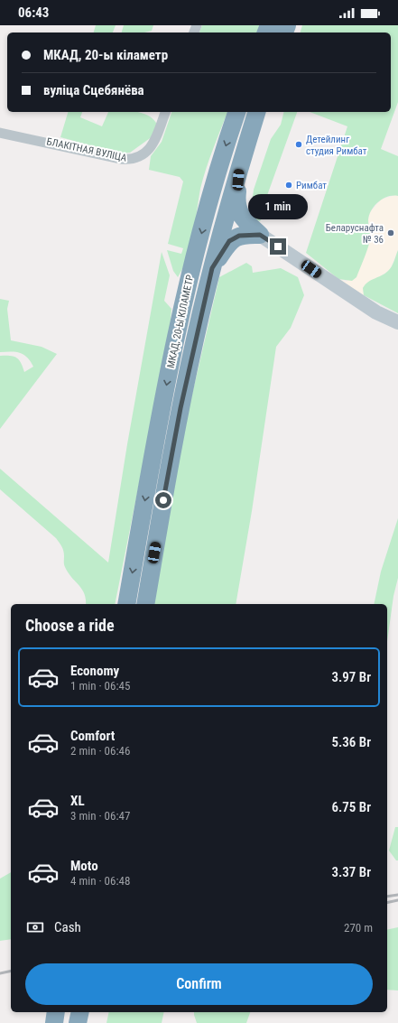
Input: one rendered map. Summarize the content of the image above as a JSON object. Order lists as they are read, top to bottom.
{
  "streets": {
    "highway": ["МКАД, 20-Ы КІЛАМЕТР"],
    "street": ["БЛАКІТНАЯ ВУЛІЦА"]
  },
  "places": ["Детейлинг студия Римбат", "Римбат", "Беларуснафта № 36"],
  "page": {
    "status": "06:43",
    "banner": ["МКАД, 20-ы кіламетр", "вуліца Сцебянёва"],
    "bubble": "1 min",
    "heading": "Choose a ride",
    "list": [
      {
        "name": "Economy",
        "note": "1 min · 06:45",
        "value": "3.97 Br"
      },
      {
        "name": "Comfort",
        "note": "2 min · 06:46",
        "value": "5.36 Br"
      },
      {
        "name": "XL",
        "note": "3 min · 06:47",
        "value": "6.75 Br"
      },
      {
        "name": "Moto",
        "note": "4 min · 06:48",
        "value": "3.37 Br"
      }
    ],
    "pay": ["Cash", "270 m"],
    "buttons": "Confirm"
  }
}
